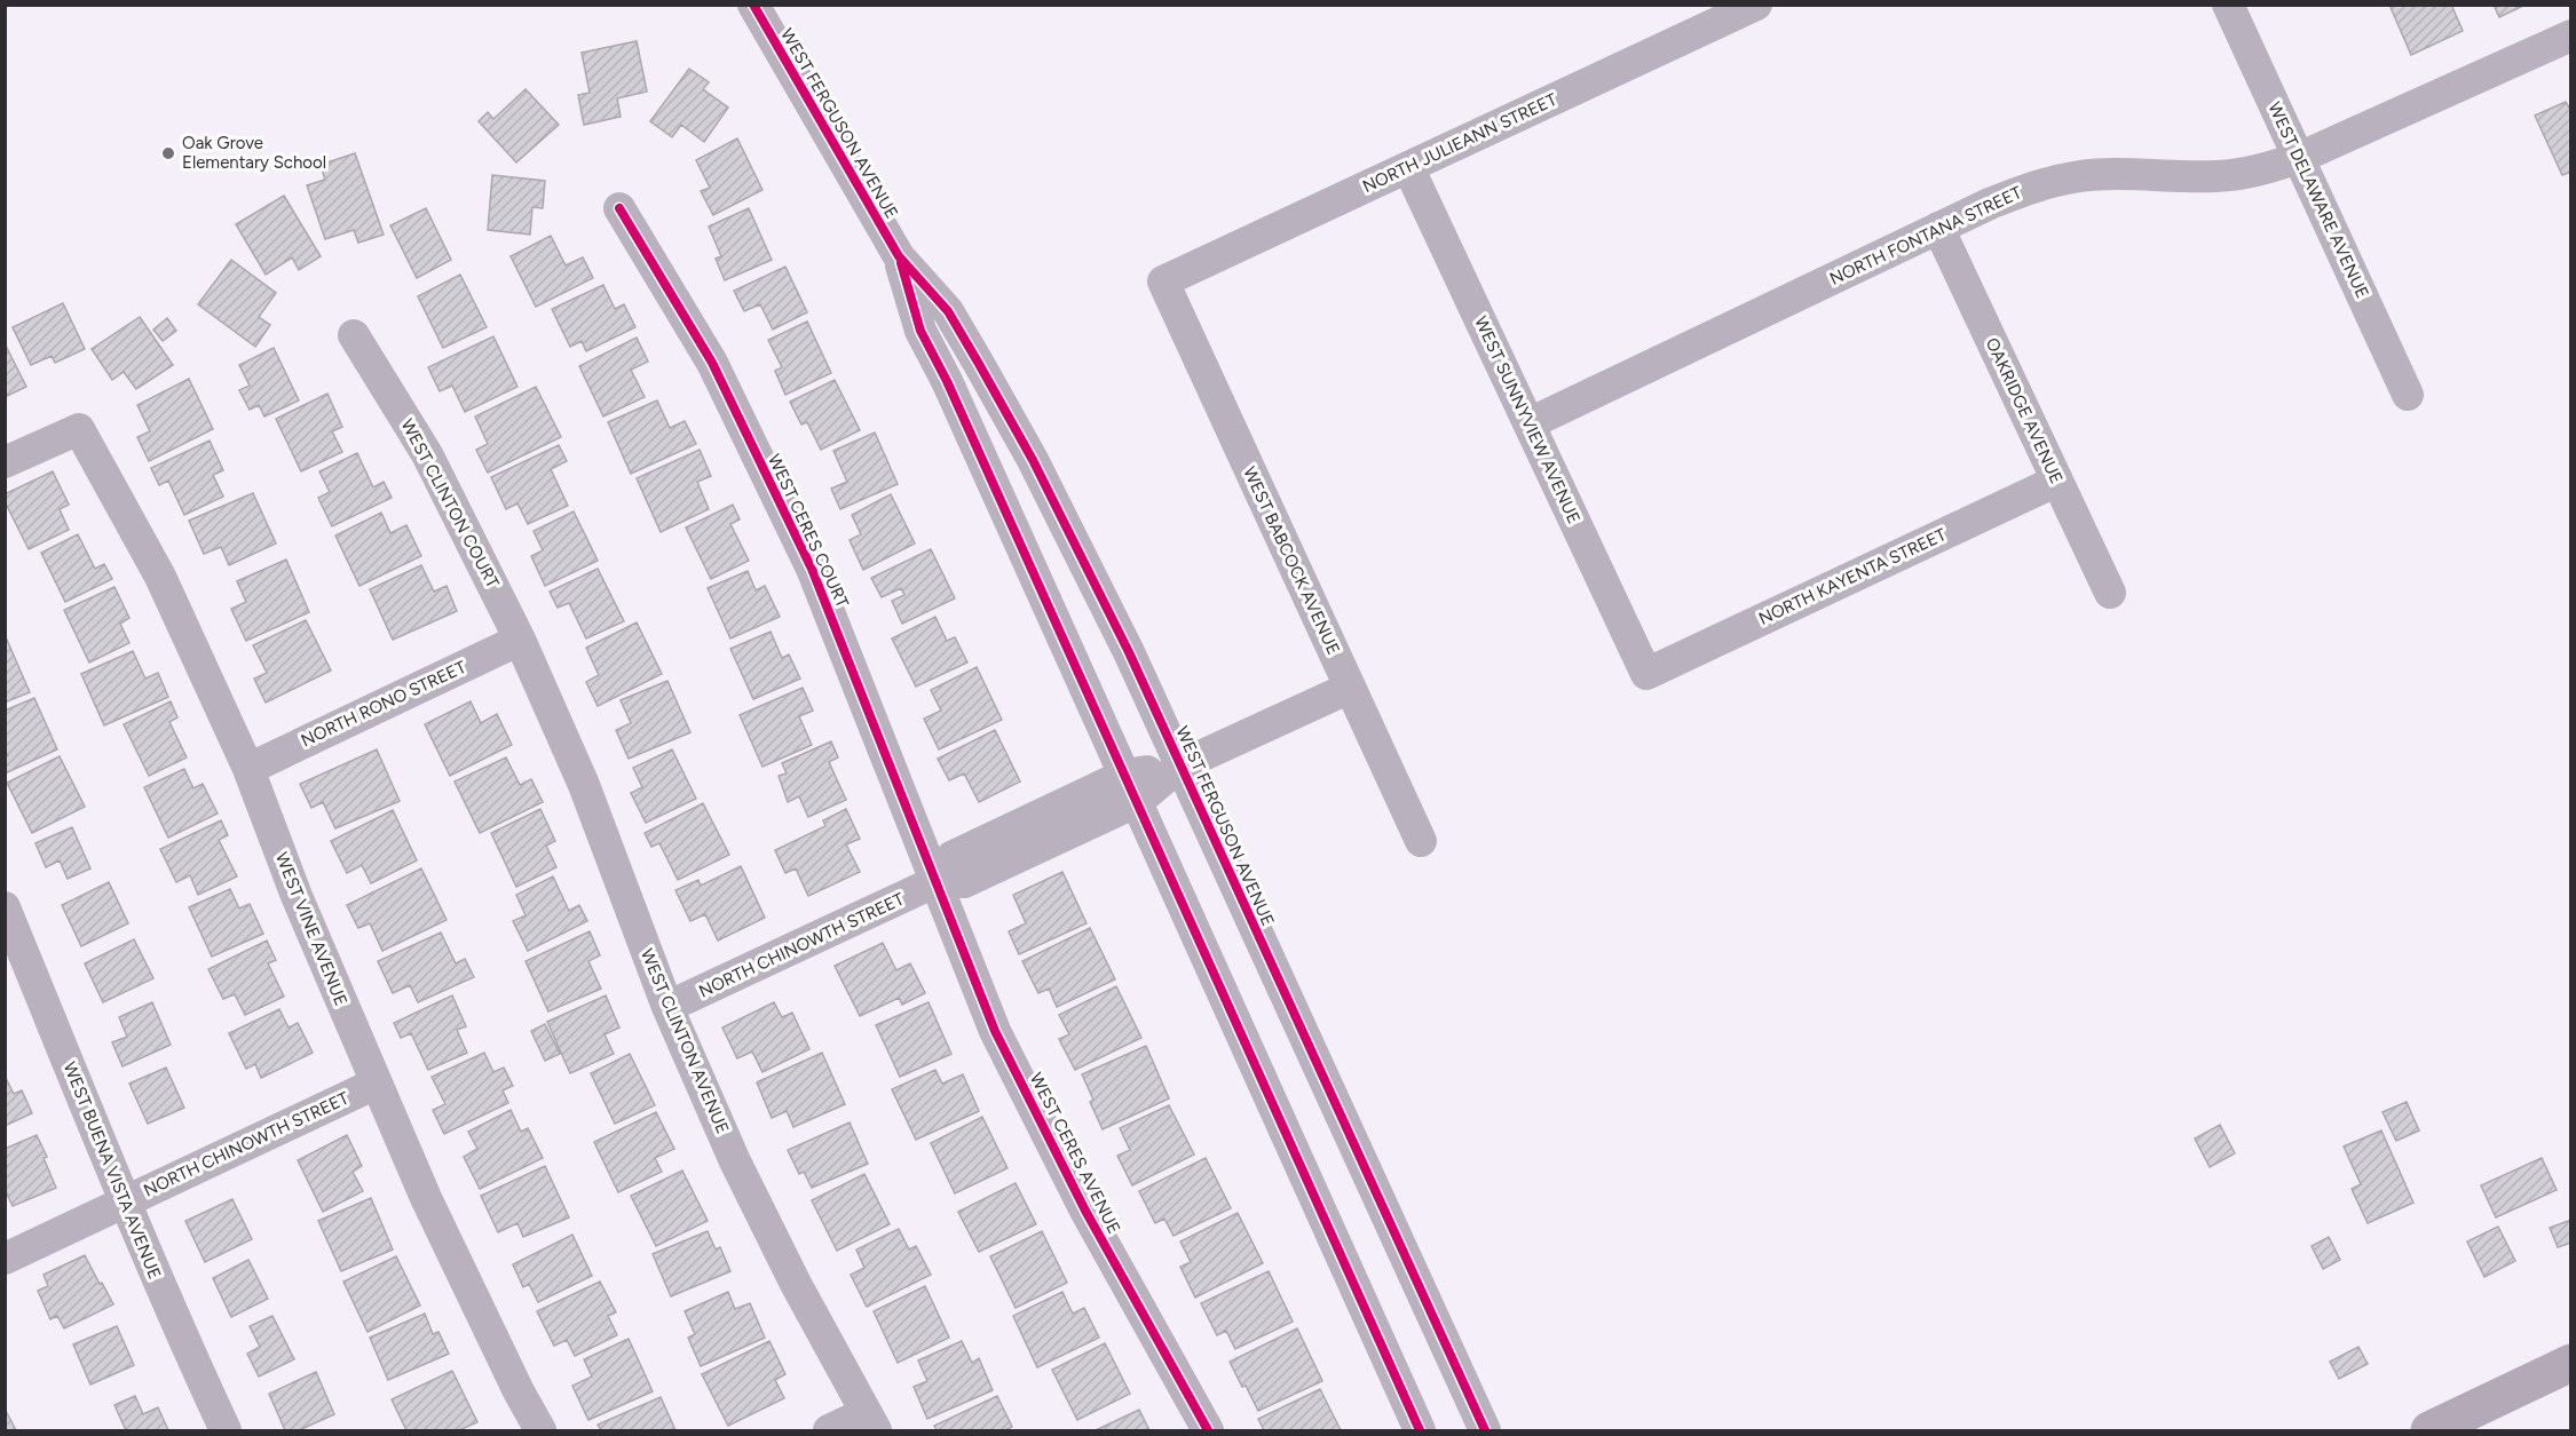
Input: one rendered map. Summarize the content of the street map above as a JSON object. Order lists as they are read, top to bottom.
{
  "streets": {
    "street": [
      "WEST FERGUSON AVENUE",
      "NORTH JULIEANN STREET",
      "WEST DELAWARE AVENUE",
      "NORTH FONTANA STREET",
      "OAKRIDGE AVENUE",
      "WEST SUNNYVIEW AVENUE",
      "WEST CLINTON COURT",
      "WEST CERES COURT",
      "WEST BABCOCK AVENUE",
      "NORTH KAYENTA STREET",
      "NORTH RONO STREET",
      "WEST VINE AVENUE",
      "NORTH CHINOWTH STREET",
      "WEST CLINTON AVENUE",
      "WEST CERES AVENUE",
      "WEST BUENA VISTA AVENUE"
    ]
  },
  "crossings": [
    ["WEST FERGUSON AVENUE", "NORTH CHINOWTH STREET"],
    ["NORTH JULIEANN STREET", "WEST SUNNYVIEW AVENUE"],
    ["NORTH JULIEANN STREET", "WEST BABCOCK AVENUE"],
    ["WEST DELAWARE AVENUE", "NORTH FONTANA STREET"],
    ["NORTH FONTANA STREET", "OAKRIDGE AVENUE"],
    ["NORTH FONTANA STREET", "WEST SUNNYVIEW AVENUE"],
    ["OAKRIDGE AVENUE", "NORTH KAYENTA STREET"],
    ["WEST SUNNYVIEW AVENUE", "NORTH KAYENTA STREET"],
    ["WEST CLINTON COURT", "NORTH RONO STREET"],
    ["WEST CLINTON COURT", "WEST CLINTON AVENUE"],
    ["WEST CERES COURT", "NORTH CHINOWTH STREET"],
    ["WEST CERES COURT", "WEST CERES AVENUE"],
    ["WEST BABCOCK AVENUE", "NORTH CHINOWTH STREET"],
    ["NORTH RONO STREET", "WEST VINE AVENUE"],
    ["NORTH RONO STREET", "WEST CLINTON AVENUE"],
    ["WEST VINE AVENUE", "NORTH CHINOWTH STREET"],
    ["NORTH CHINOWTH STREET", "WEST CLINTON AVENUE"],
    ["NORTH CHINOWTH STREET", "WEST CERES AVENUE"],
    ["NORTH CHINOWTH STREET", "WEST BUENA VISTA AVENUE"]
  ],
  "places": ["Oak Grove Elementary School"]
}
